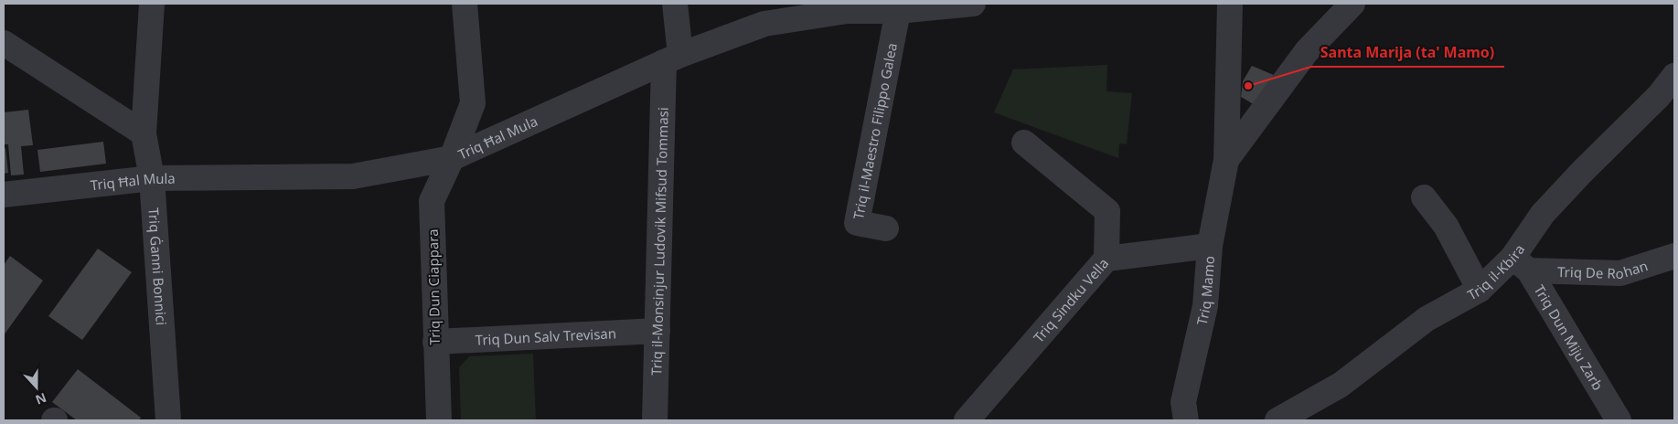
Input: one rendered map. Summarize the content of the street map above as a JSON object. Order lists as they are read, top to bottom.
{
  "streets": {
    "street": [
      "Triq il-Maestro Filippo Galea",
      "Triq Ħal Mula",
      "Triq il-Monsinjur Ludovik Mifsud Tommasi",
      "Triq Ġanni Bonnici",
      "Triq De Rohan",
      "Triq il-Kbira",
      "Triq Dun Ciappara",
      "Triq Mamo",
      "Triq Sindku Vella",
      "Triq Dun Salv Trevisan",
      "Triq Dun Miju Zarb"
    ]
  },
  "crossings": [
    ["Triq il-Maestro Filippo Galea", "Triq Ħal Mula"],
    ["Triq Ħal Mula", "Triq il-Monsinjur Ludovik Mifsud Tommasi"],
    ["Triq Ħal Mula", "Triq Ġanni Bonnici"],
    ["Triq Ħal Mula", "Triq Dun Ciappara"],
    ["Triq il-Monsinjur Ludovik Mifsud Tommasi", "Triq Dun Salv Trevisan"],
    ["Triq De Rohan", "Triq il-Kbira"],
    ["Triq De Rohan", "Triq Dun Miju Zarb"],
    ["Triq il-Kbira", "Triq Dun Miju Zarb"],
    ["Triq Dun Ciappara", "Triq Dun Salv Trevisan"],
    ["Triq Mamo", "Triq Sindku Vella"]
  ],
  "places": ["Santa Marija (ta' Mamo)"],
  "north": "bottom"
}
